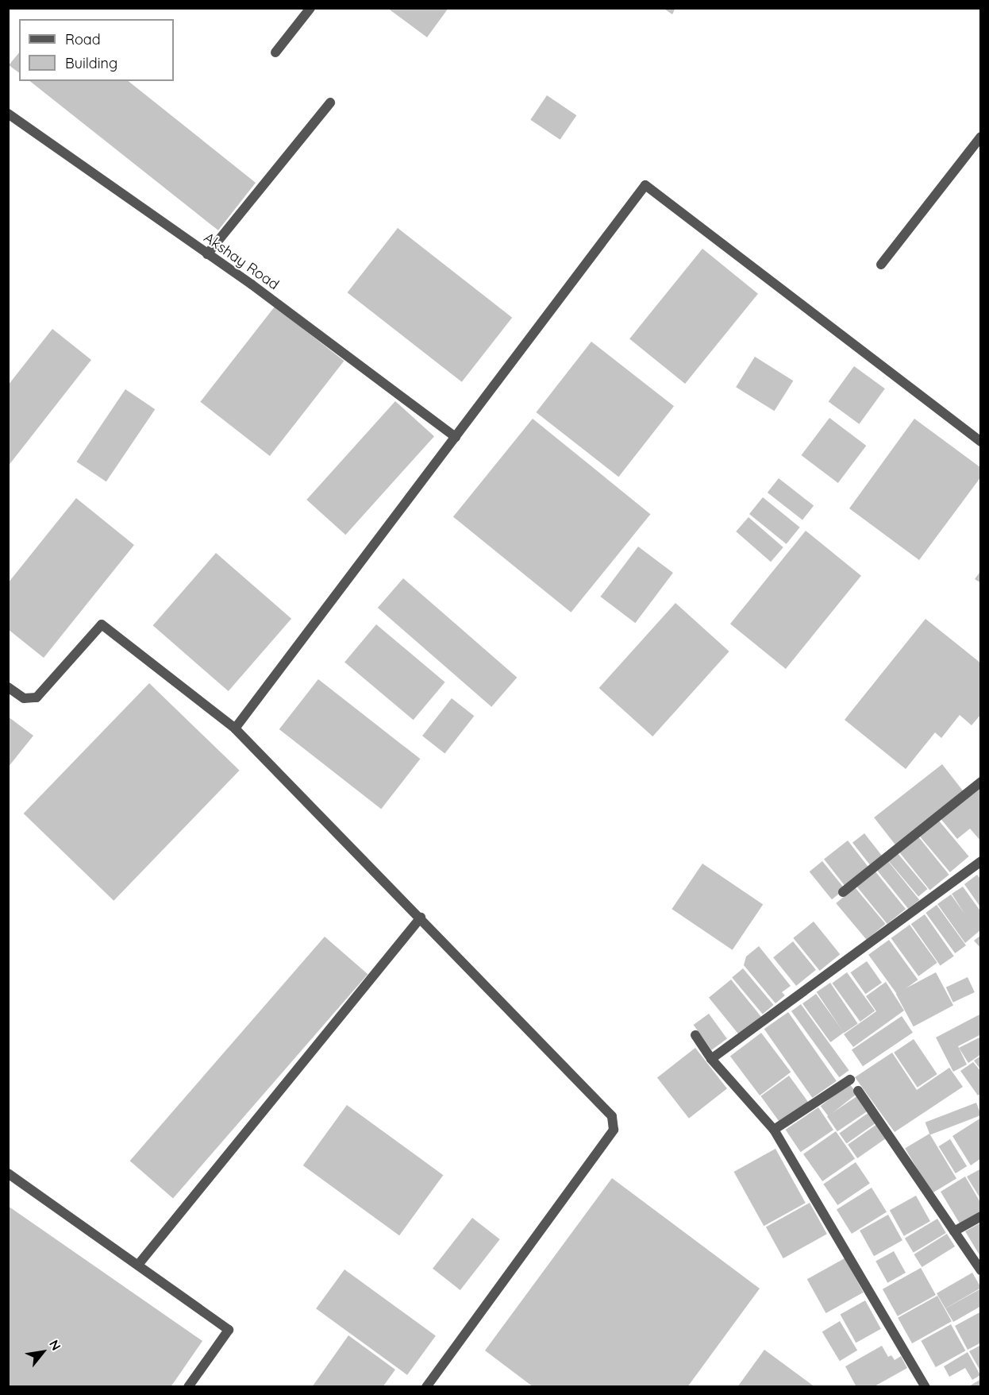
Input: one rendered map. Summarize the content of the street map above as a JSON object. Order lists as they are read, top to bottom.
{
  "streets": {
    "street": ["Akshay Road"]
  },
  "legend": ["Road", "Building"],
  "north": "top right"
}
